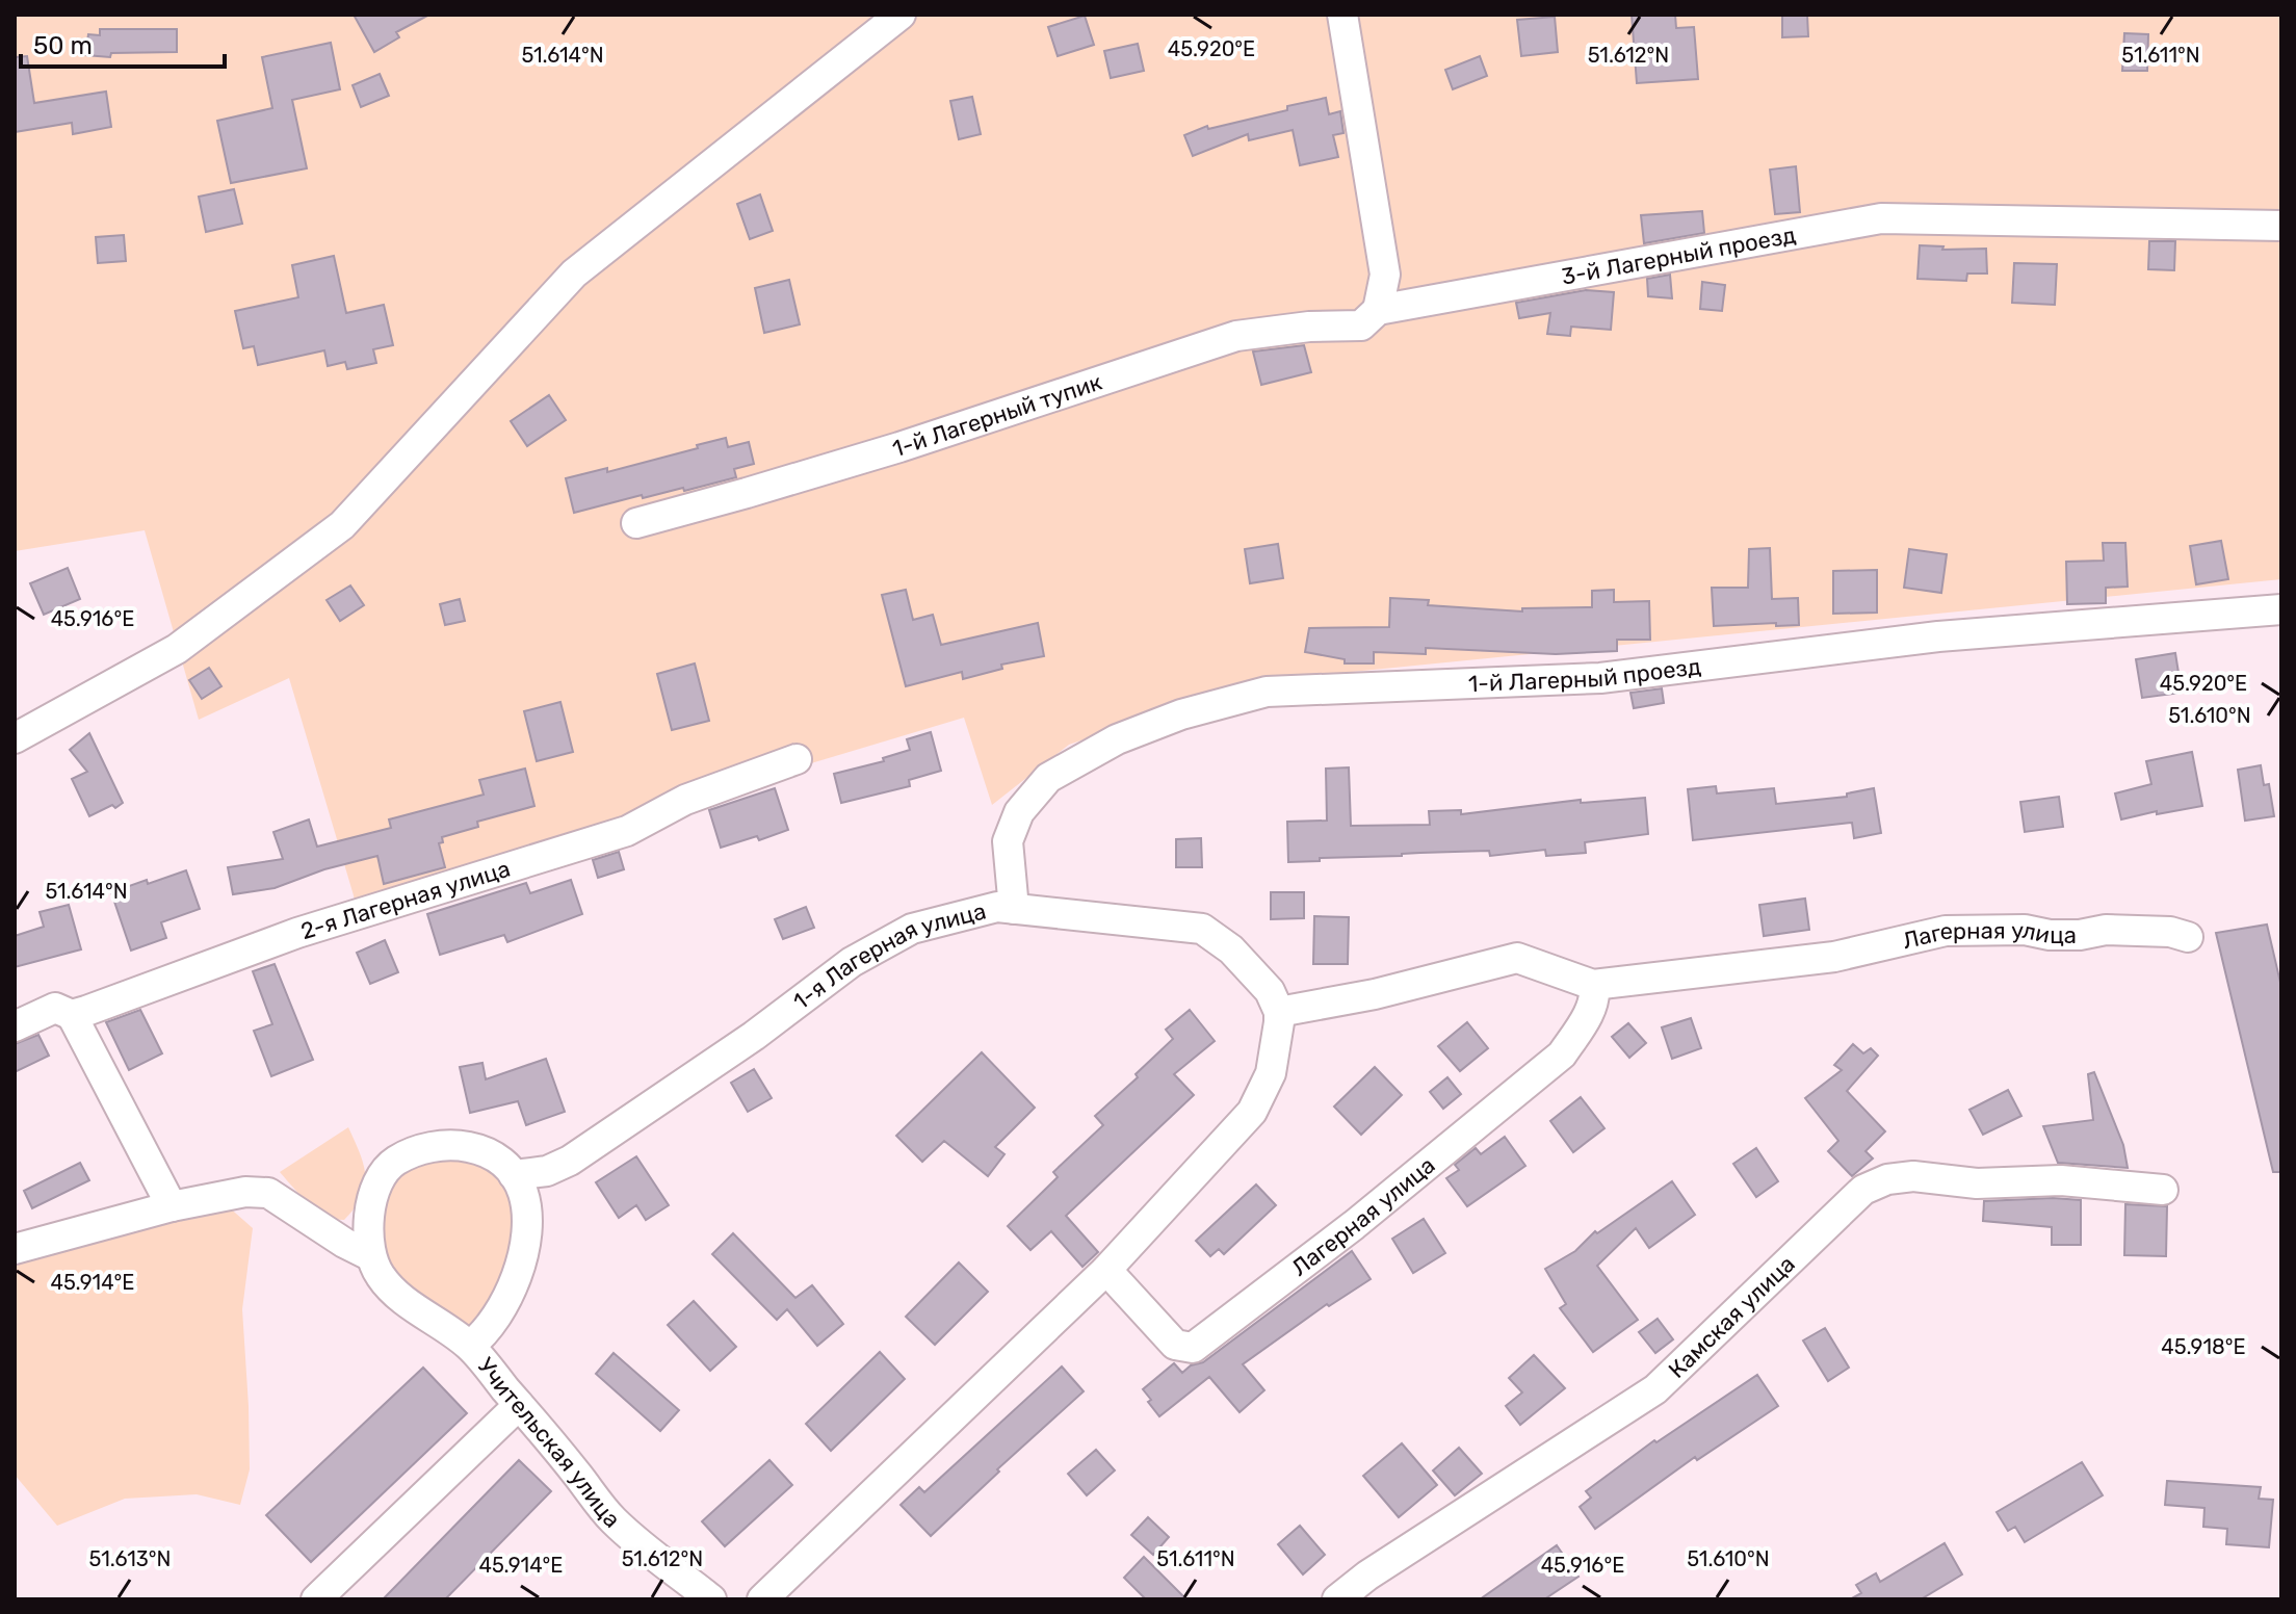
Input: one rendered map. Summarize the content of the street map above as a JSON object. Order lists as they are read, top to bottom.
{
  "streets": {
    "street": [
      "3-й Лагерный проезд",
      "1-й Лагерный тупик",
      "1-й Лагерный проезд",
      "2-я Лагерная улица",
      "Лагерная улица",
      "1-я Лагерная улица",
      "Камская улица",
      "Учительская улица"
    ]
  },
  "crossings": [
    ["3-й Лагерный проезд", "1-й Лагерный тупик"],
    ["1-й Лагерный проезд", "1-я Лагерная улица"],
    ["Лагерная улица", "1-я Лагерная улица"],
    ["1-я Лагерная улица", "Учительская улица"]
  ],
  "scale_bar": "50 m",
  "coordinates": [
    "45.920°E",
    "51.614°N",
    "51.612°N",
    "51.611°N",
    "45.916°E",
    "51.610°N",
    "45.914°E",
    "45.918°E",
    "51.613°N"
  ]
}
